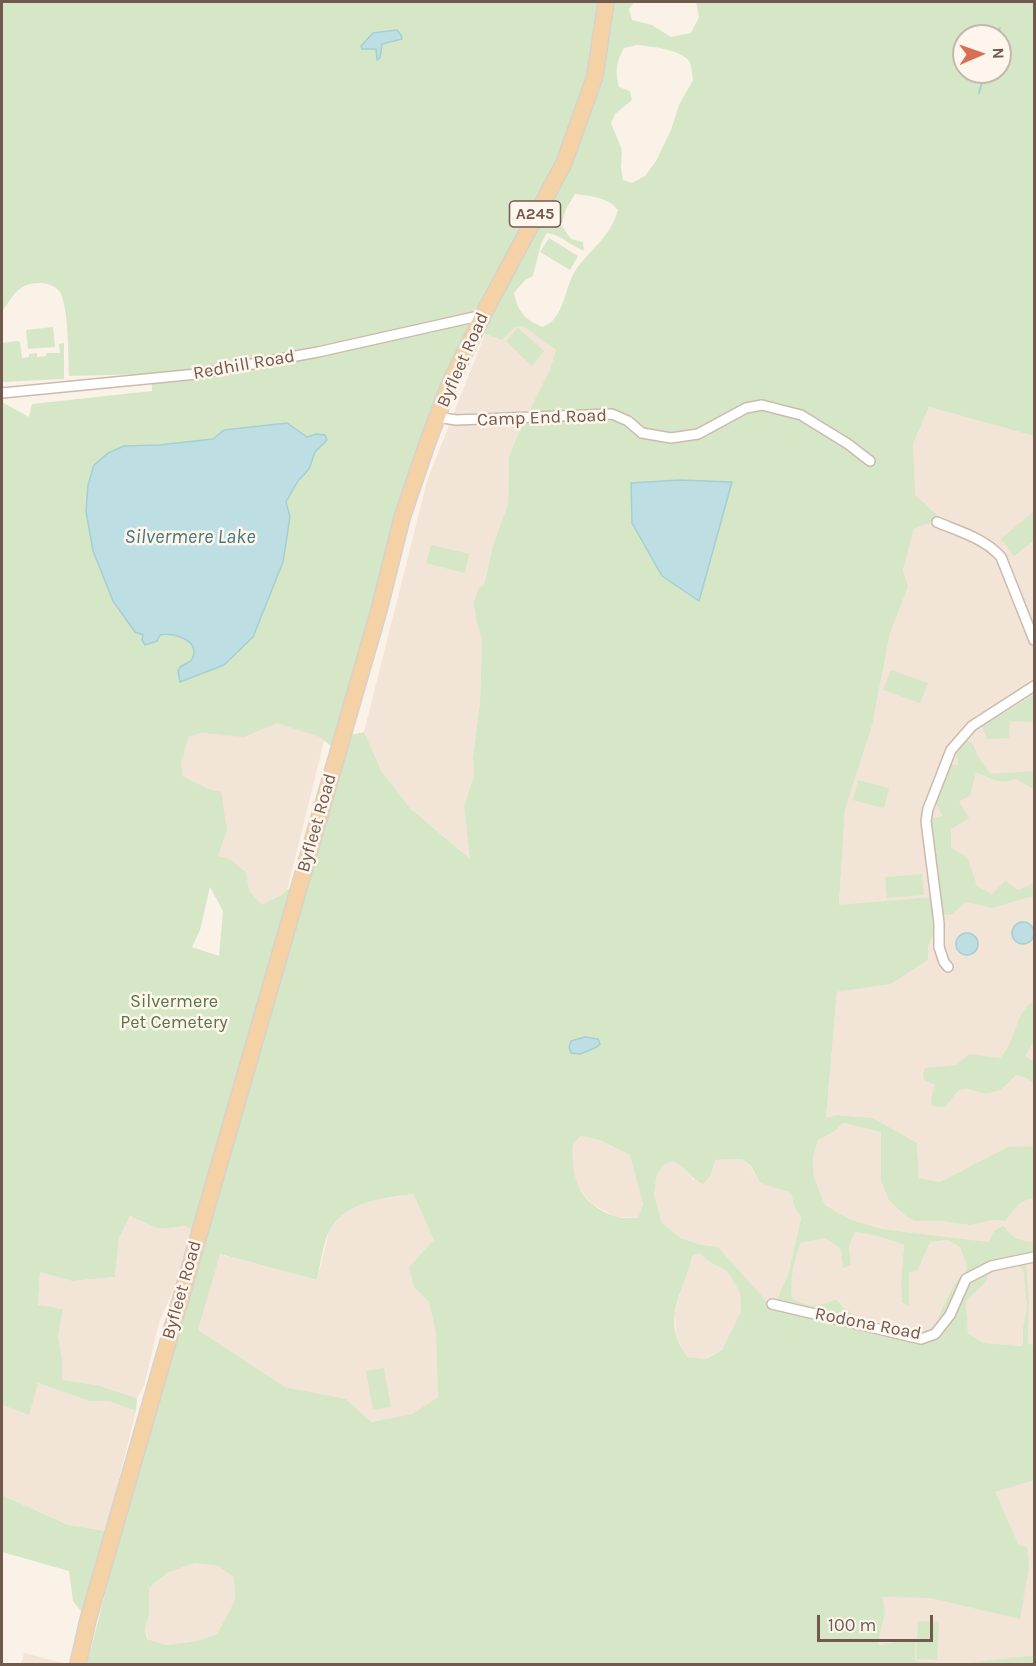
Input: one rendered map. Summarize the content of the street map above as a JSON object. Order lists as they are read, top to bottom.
{
  "streets": {
    "main road": ["A245", "Byfleet Road"],
    "street": ["Redhill Road", "Camp End Road", "Rodona Road"]
  },
  "crossings": [
    ["Byfleet Road", "Redhill Road"],
    ["Byfleet Road", "Camp End Road"]
  ],
  "water": ["Silvermere Lake"],
  "parks": ["Silvermere Pet Cemetery"],
  "scale_bar": "100 m",
  "north": "right"
}
